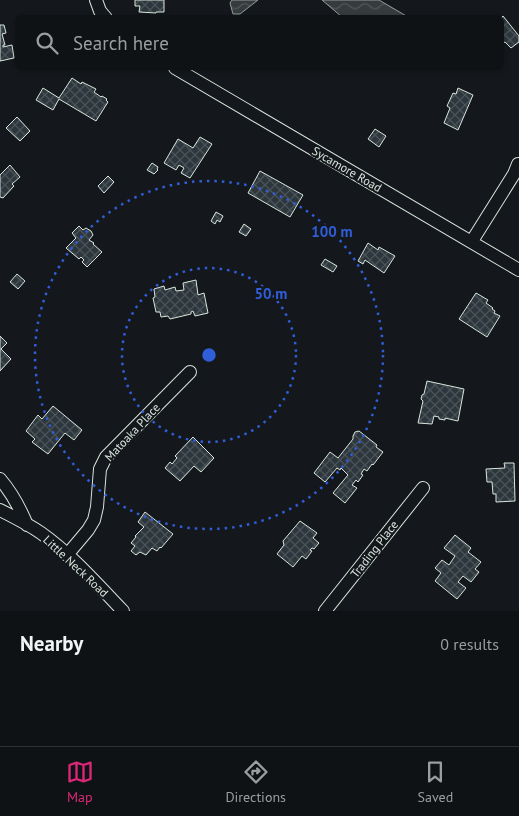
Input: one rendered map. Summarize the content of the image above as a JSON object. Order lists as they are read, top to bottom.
{
  "streets": {
    "street": [
      "Sycamore Road",
      "Matoaka Place",
      "Trading Place",
      "Little Neck Road"
    ]
  },
  "crossings": [
    ["Matoaka Place", "Little Neck Road"]
  ],
  "page": {
    "search": "Search here",
    "heading": ["Nearby", "0 results"],
    "nav": ["Map", "Directions", "Saved"]
  },
  "rings": ["100 m", "50 m"]
}
